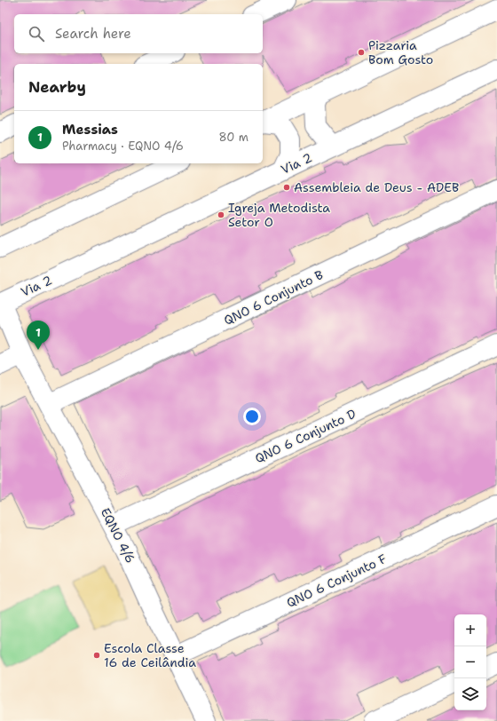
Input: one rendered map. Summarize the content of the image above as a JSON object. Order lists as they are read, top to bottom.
{
  "streets": {
    "street": [
      "Via 2",
      "QNO 6 Conjunto B",
      "QNO 6 Conjunto D",
      "EQNO 4/6",
      "QNO 6 Conjunto F"
    ]
  },
  "crossings": [
    ["Via 2", "EQNO 4/6"],
    ["QNO 6 Conjunto B", "EQNO 4/6"],
    ["QNO 6 Conjunto D", "EQNO 4/6"],
    ["EQNO 4/6", "QNO 6 Conjunto F"]
  ],
  "places": [
    "Pizzaria Bom Gosto",
    "Assembleia de Deus - ADEB",
    "Igreja Metodista Setor O",
    "Escola Classe 16 de Ceilândia"
  ],
  "page": {
    "search": "Search here",
    "heading": "Nearby",
    "list": [
      {
        "mark": "1",
        "name": "Messias",
        "note": "Pharmacy · EQNO 4/6",
        "value": "80 m"
      }
    ],
    "pins": "1",
    "map_buttons": ["+", "−"]
  }
}
